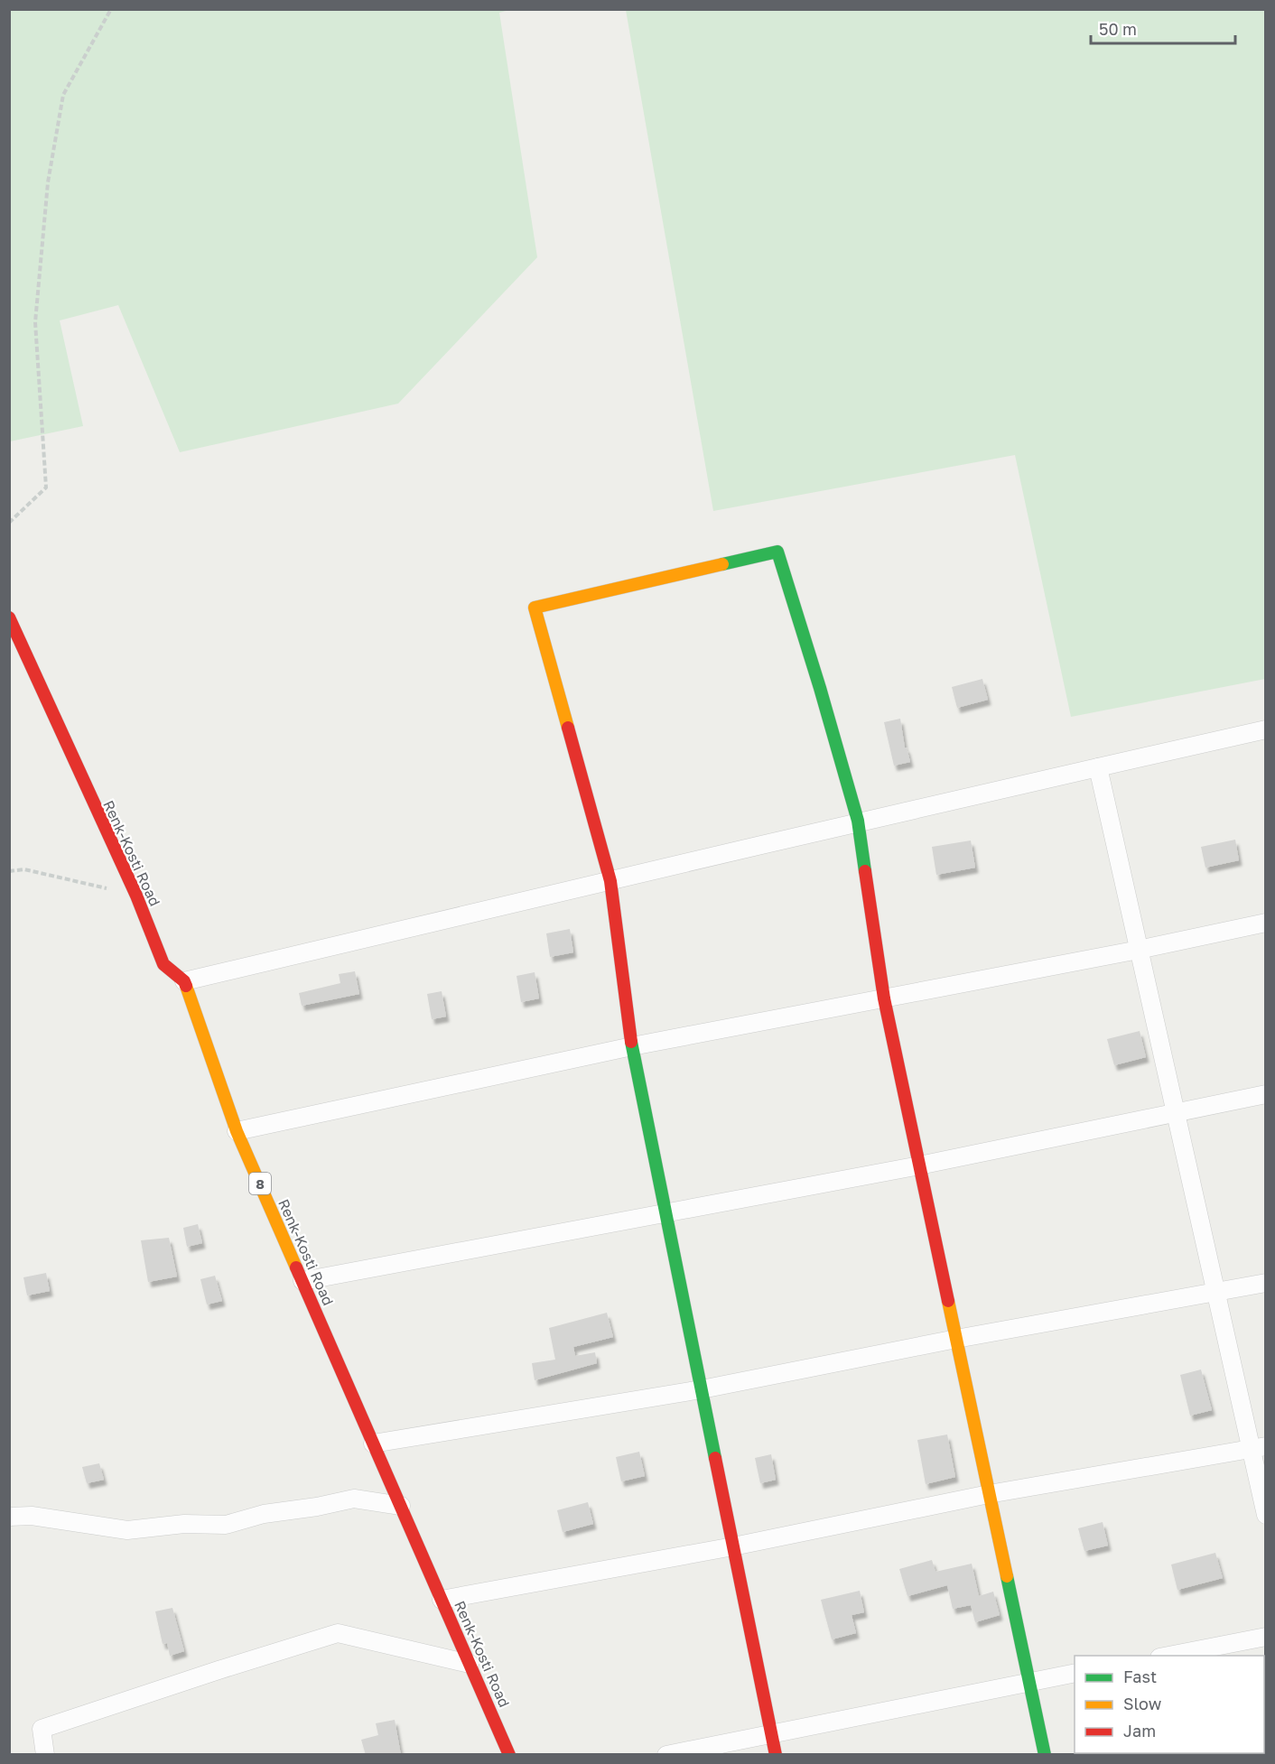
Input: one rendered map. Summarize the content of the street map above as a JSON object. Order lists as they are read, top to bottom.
{
  "streets": {
    "street": ["Renk-Kosti Road", "8"]
  },
  "legend": ["Fast", "Slow", "Jam"],
  "scale_bar": "50 m"
}
